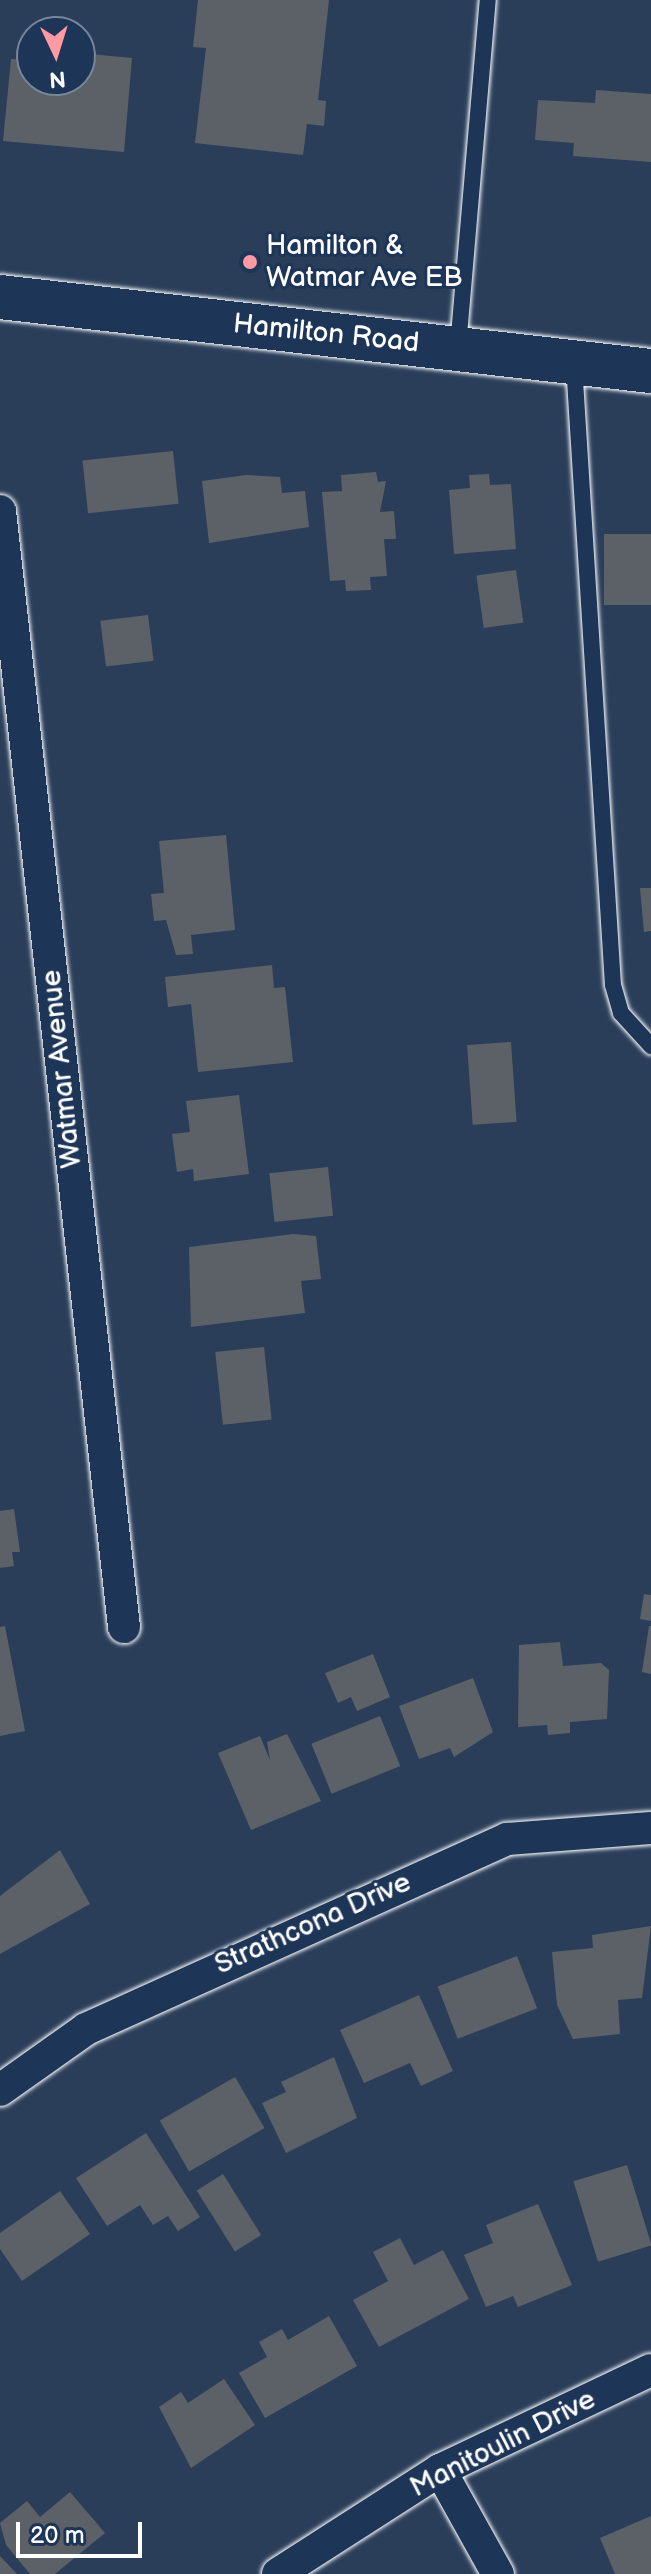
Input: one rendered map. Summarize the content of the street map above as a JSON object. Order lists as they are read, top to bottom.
{
  "streets": {
    "main road": ["Hamilton Road"],
    "street": ["Watmar Avenue", "Strathcona Drive", "Manitoulin Drive"]
  },
  "places": ["Hamilton & Watmar Ave EB"],
  "scale_bar": "20 m",
  "north": "bottom"
}
